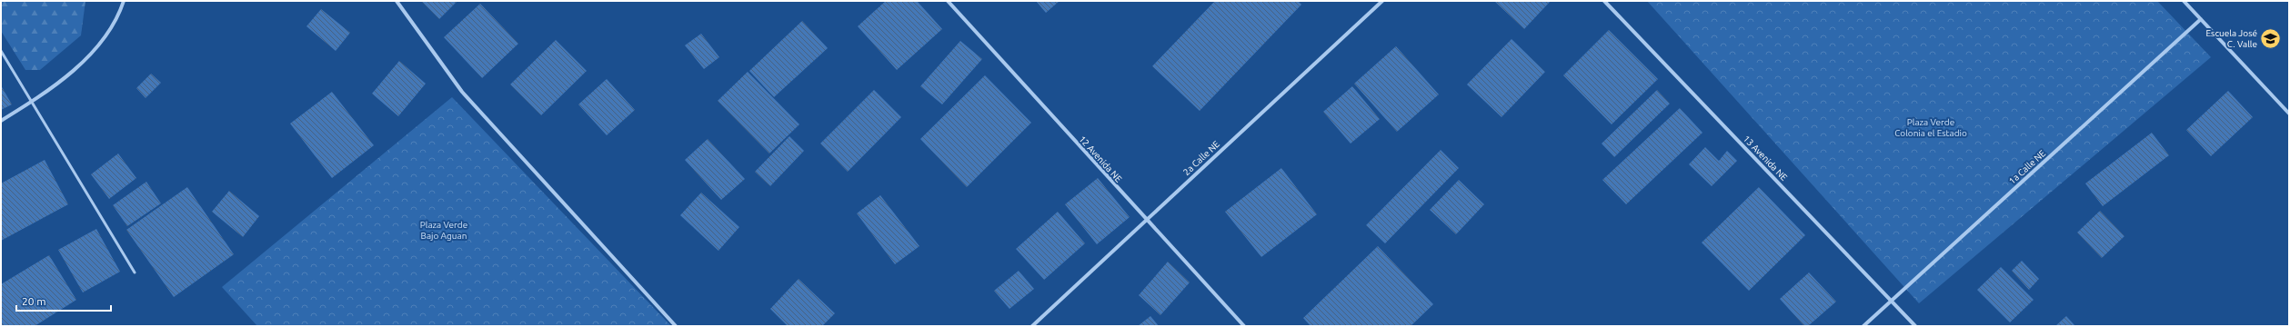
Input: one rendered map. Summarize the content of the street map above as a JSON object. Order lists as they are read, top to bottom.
{
  "streets": {
    "street": [
      "2a Calle NE",
      "13 Avenida NE",
      "12 Avenida NE",
      "1a Calle NE"
    ]
  },
  "crossings": [
    ["2a Calle NE", "12 Avenida NE"],
    ["13 Avenida NE", "1a Calle NE"]
  ],
  "parks": ["Plaza Verde Colonia el Estadio", "Plaza Verde Bajo Aguan"],
  "places": {
    "school or university": ["Escuela José C. Valle"]
  },
  "scale_bar": "20 m"
}
